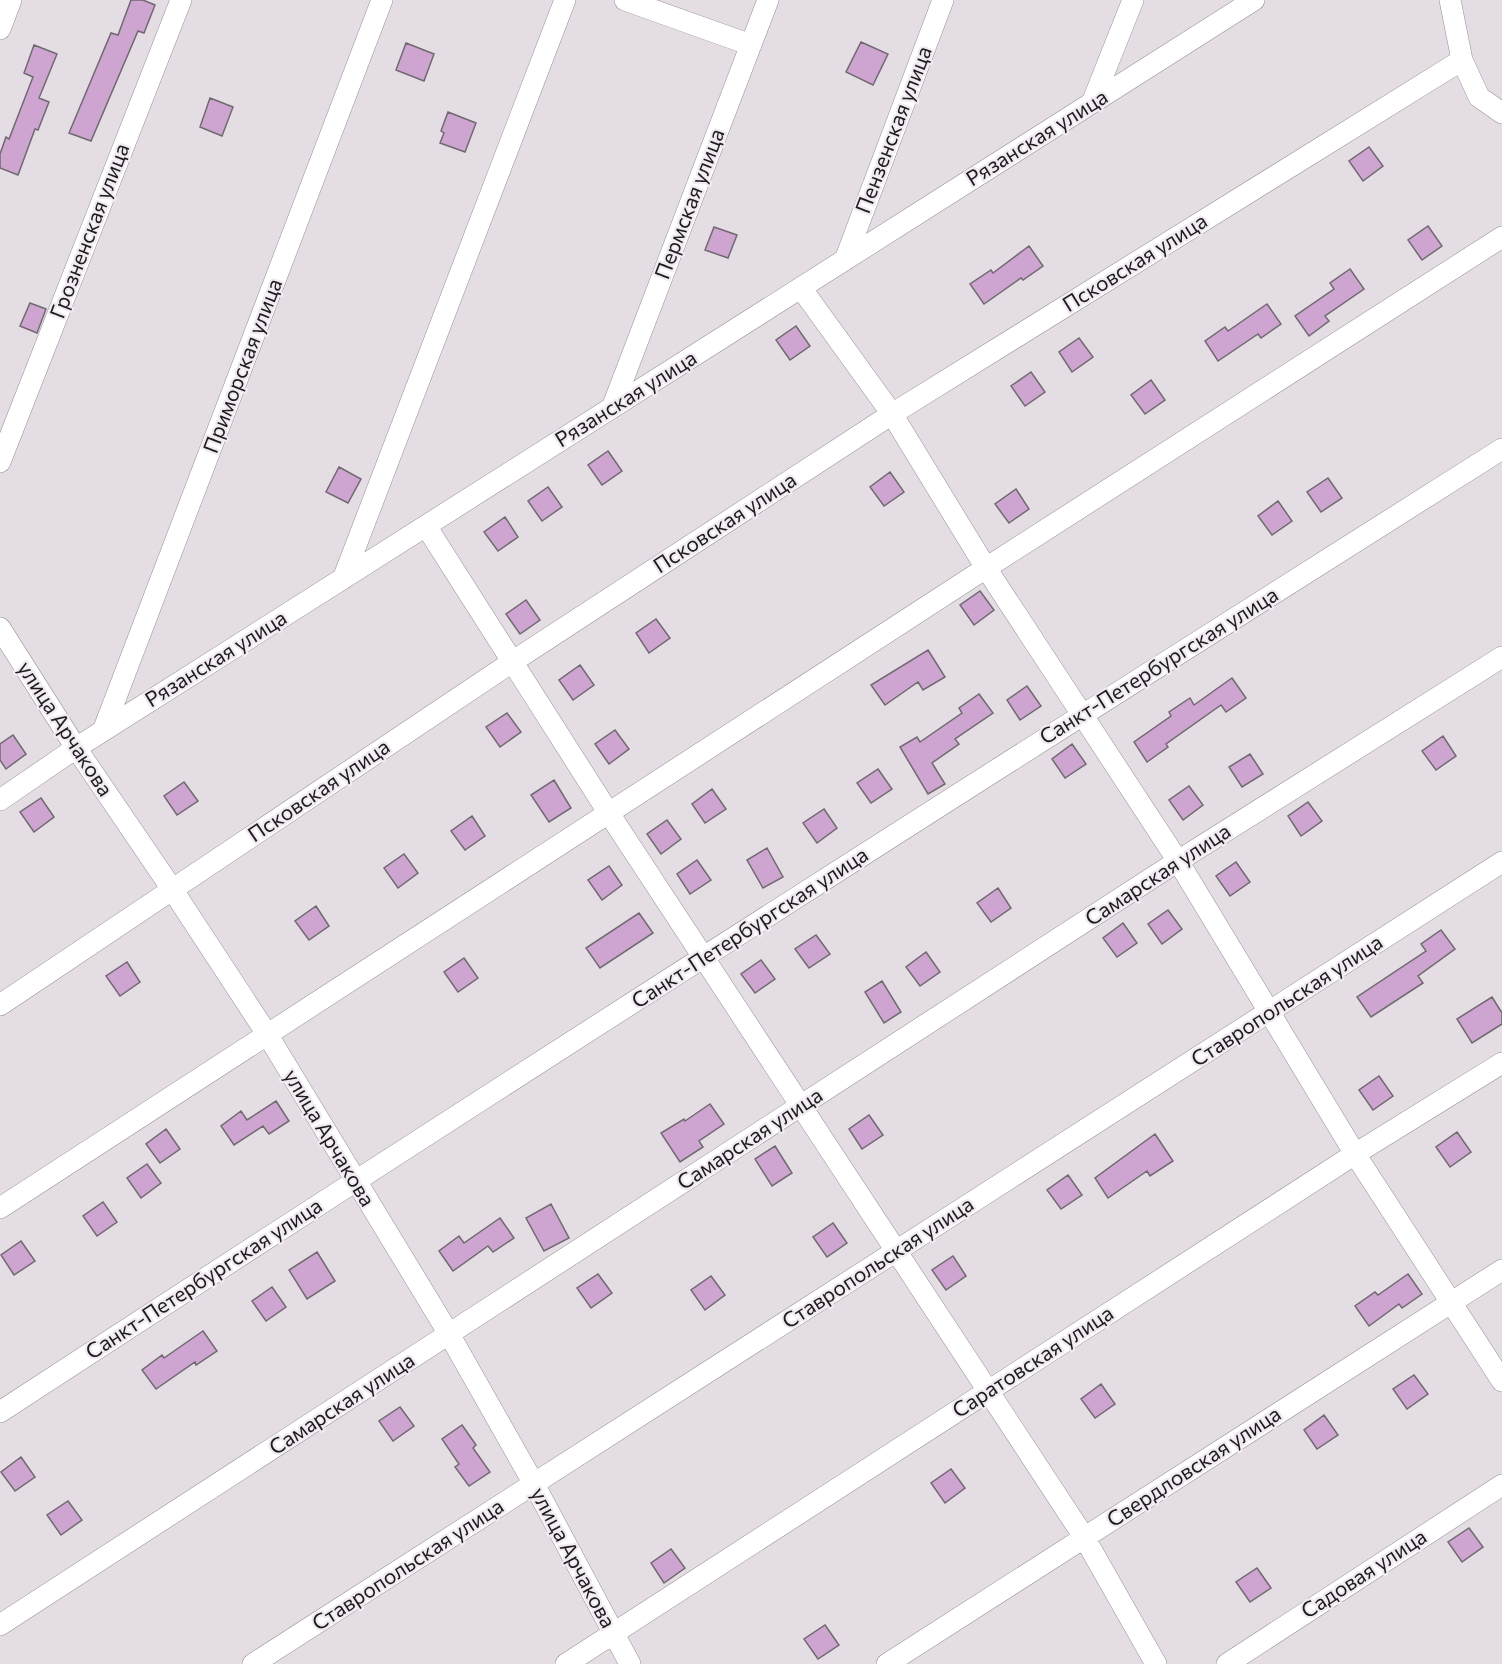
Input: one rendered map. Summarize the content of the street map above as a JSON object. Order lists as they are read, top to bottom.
{
  "streets": {
    "street": [
      "Пензенская улица",
      "Рязанская улица",
      "Пермская улица",
      "Грозненская улица",
      "Псковская улица",
      "Приморская улица",
      "Санкт-Петербургская улица",
      "улица Арчакова",
      "Самарская улица",
      "Ставропольская улица",
      "Саратовская улица",
      "Свердловская улица",
      "Садовая улица"
    ]
  },
  "crossings": [
    ["Пензенская улица", "Рязанская улица"],
    ["Рязанская улица", "Пермская улица"],
    ["Рязанская улица", "Приморская улица"],
    ["Рязанская улица", "улица Арчакова"],
    ["Псковская улица", "улица Арчакова"],
    ["Санкт-Петербургская улица", "улица Арчакова"],
    ["улица Арчакова", "Самарская улица"],
    ["улица Арчакова", "Ставропольская улица"],
    ["улица Арчакова", "Саратовская улица"]
  ]
}
